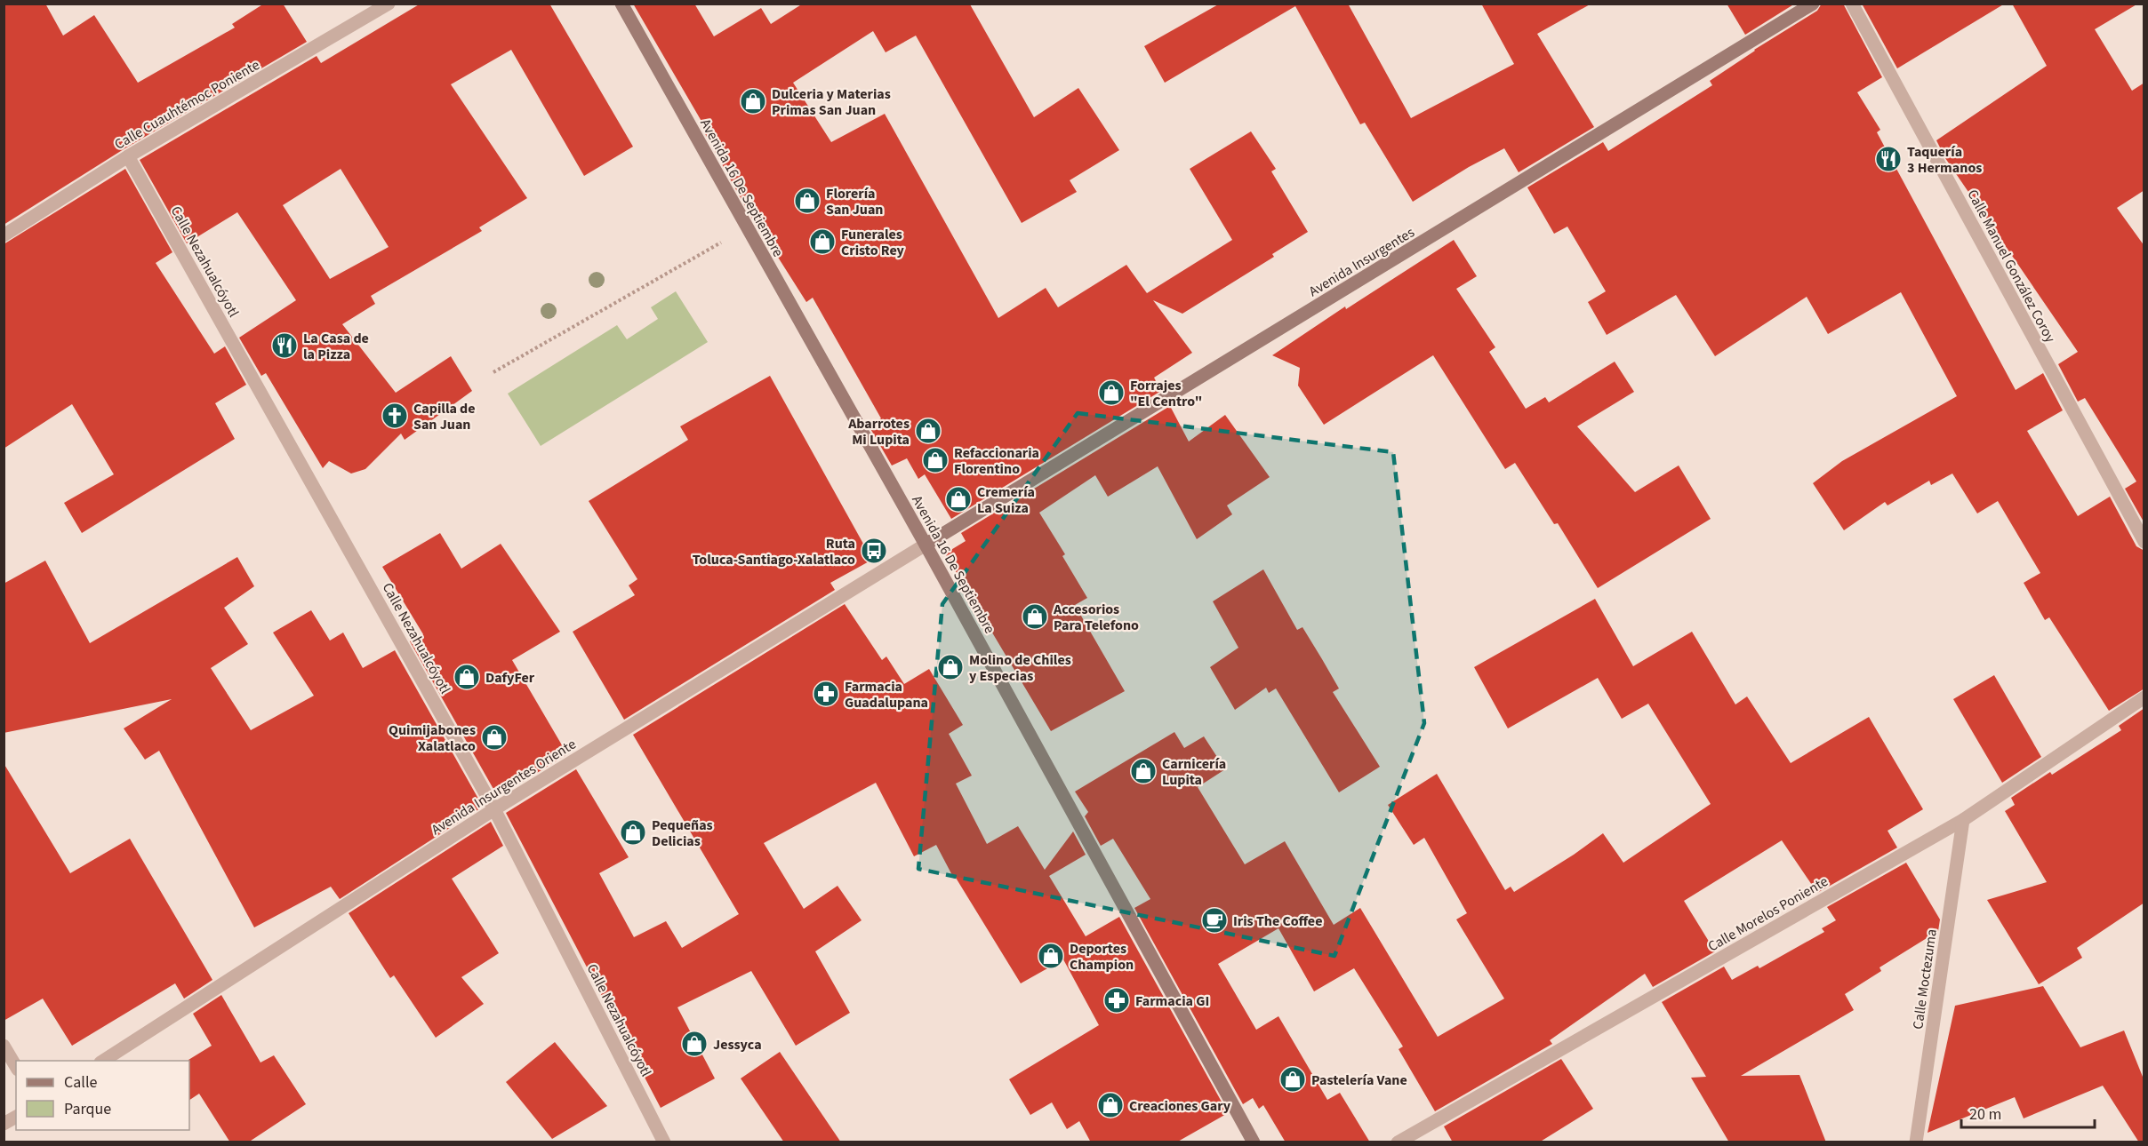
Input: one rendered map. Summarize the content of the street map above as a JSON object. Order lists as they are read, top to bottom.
{
  "streets": {
    "main road": ["Avenida 16 De Septiembre", "Avenida Insurgentes"],
    "street": [
      "Calle Cuauhtémoc Poniente",
      "Calle Nezahualcóyotl",
      "Calle Manuel González Coroy",
      "Avenida Insurgentes Oriente",
      "Calle Morelos Poniente",
      "Calle Moctezuma"
    ]
  },
  "crossings": [
    ["Calle Cuauhtémoc Poniente", "Calle Nezahualcóyotl"],
    ["Avenida 16 De Septiembre", "Avenida Insurgentes"],
    ["Avenida 16 De Septiembre", "Avenida Insurgentes Oriente"],
    ["Calle Nezahualcóyotl", "Avenida Insurgentes Oriente"],
    ["Avenida Insurgentes", "Avenida Insurgentes Oriente"],
    ["Calle Morelos Poniente", "Calle Moctezuma"]
  ],
  "places": {
    "shop": [
      "Dulceria y Materias Primas San Juan",
      "Florería San Juan",
      "Funerales Cristo Rey",
      "Forrajes \"El Centro\"",
      "Abarrotes Mi Lupita",
      "Refaccionaria Florentino",
      "Cremería La Suiza",
      "Accesorios Para Telefono",
      "Molino de Chiles y Especias",
      "DafyFer",
      "Quimijabones Xalatlaco",
      "Carnicería Lupita",
      "Pequeñas Delicias",
      "Deportes Champion",
      "Jessyca",
      "Pastelería Vane",
      "Creaciones Gary"
    ],
    "restaurant": ["Taquería 3 Hermanos", "La Casa de la Pizza"],
    "church": ["Capilla de San Juan"],
    "bus stop": ["Ruta Toluca-Santiago-Xalatlaco"],
    "pharmacy": ["Farmacia Guadalupana", "Farmacia GI"],
    "cafe": ["Iris The Coffee"]
  },
  "legend": ["Calle", "Parque"],
  "scale_bar": "20 m"
}
